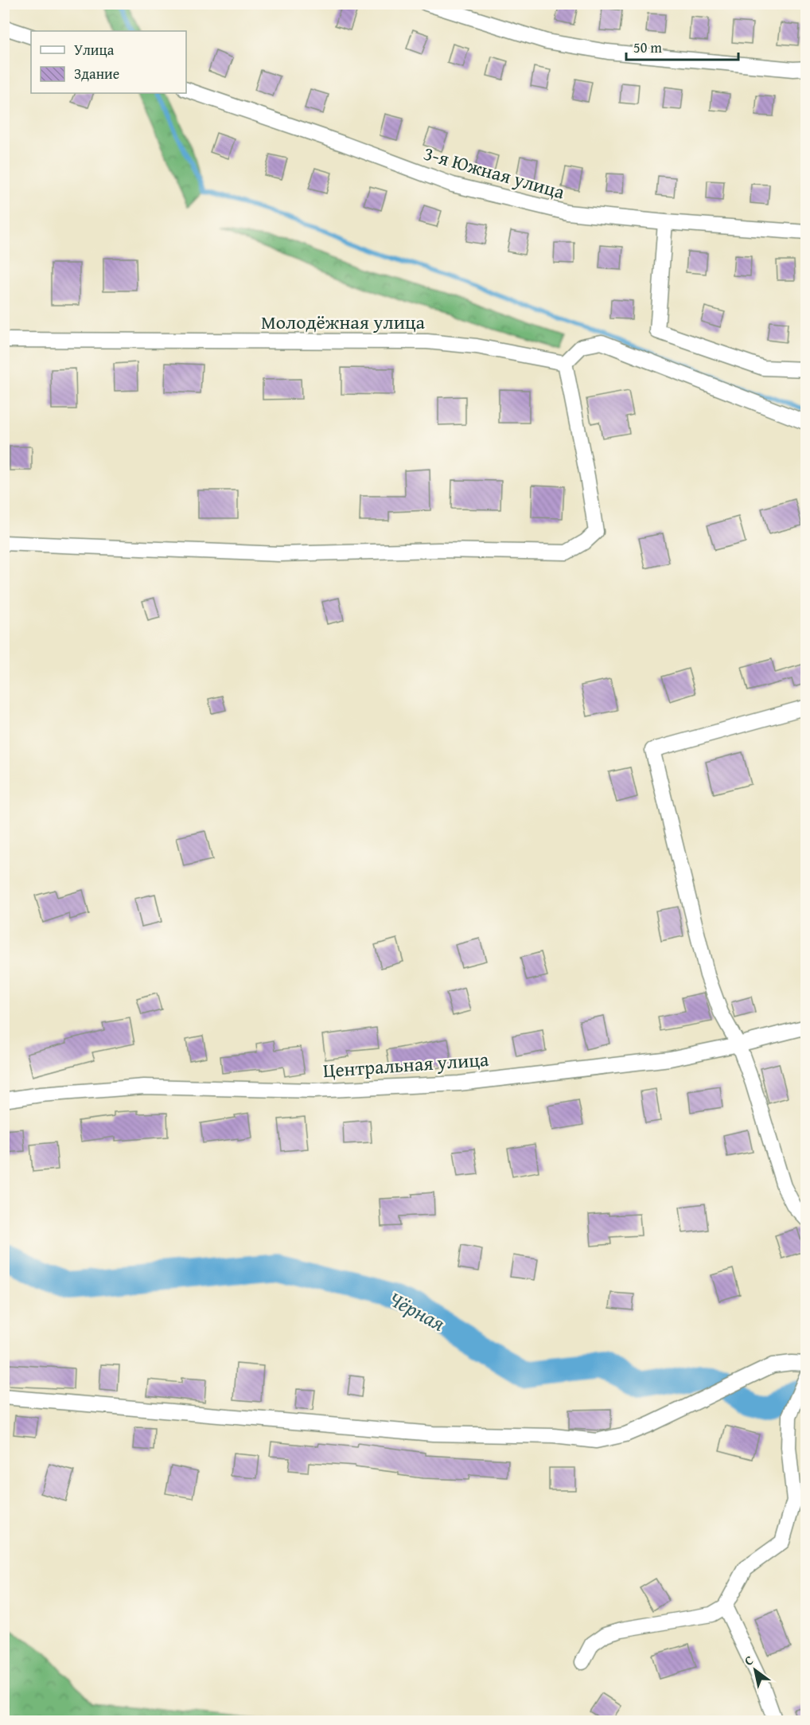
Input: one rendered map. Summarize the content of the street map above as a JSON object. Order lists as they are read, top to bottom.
{
  "streets": {
    "street": ["3-я Южная улица", "Молодёжная улица", "Центральная улица"]
  },
  "water": ["Чёрная"],
  "legend": ["Улица", "Здание"],
  "scale_bar": "50 m",
  "north": "top left"
}
